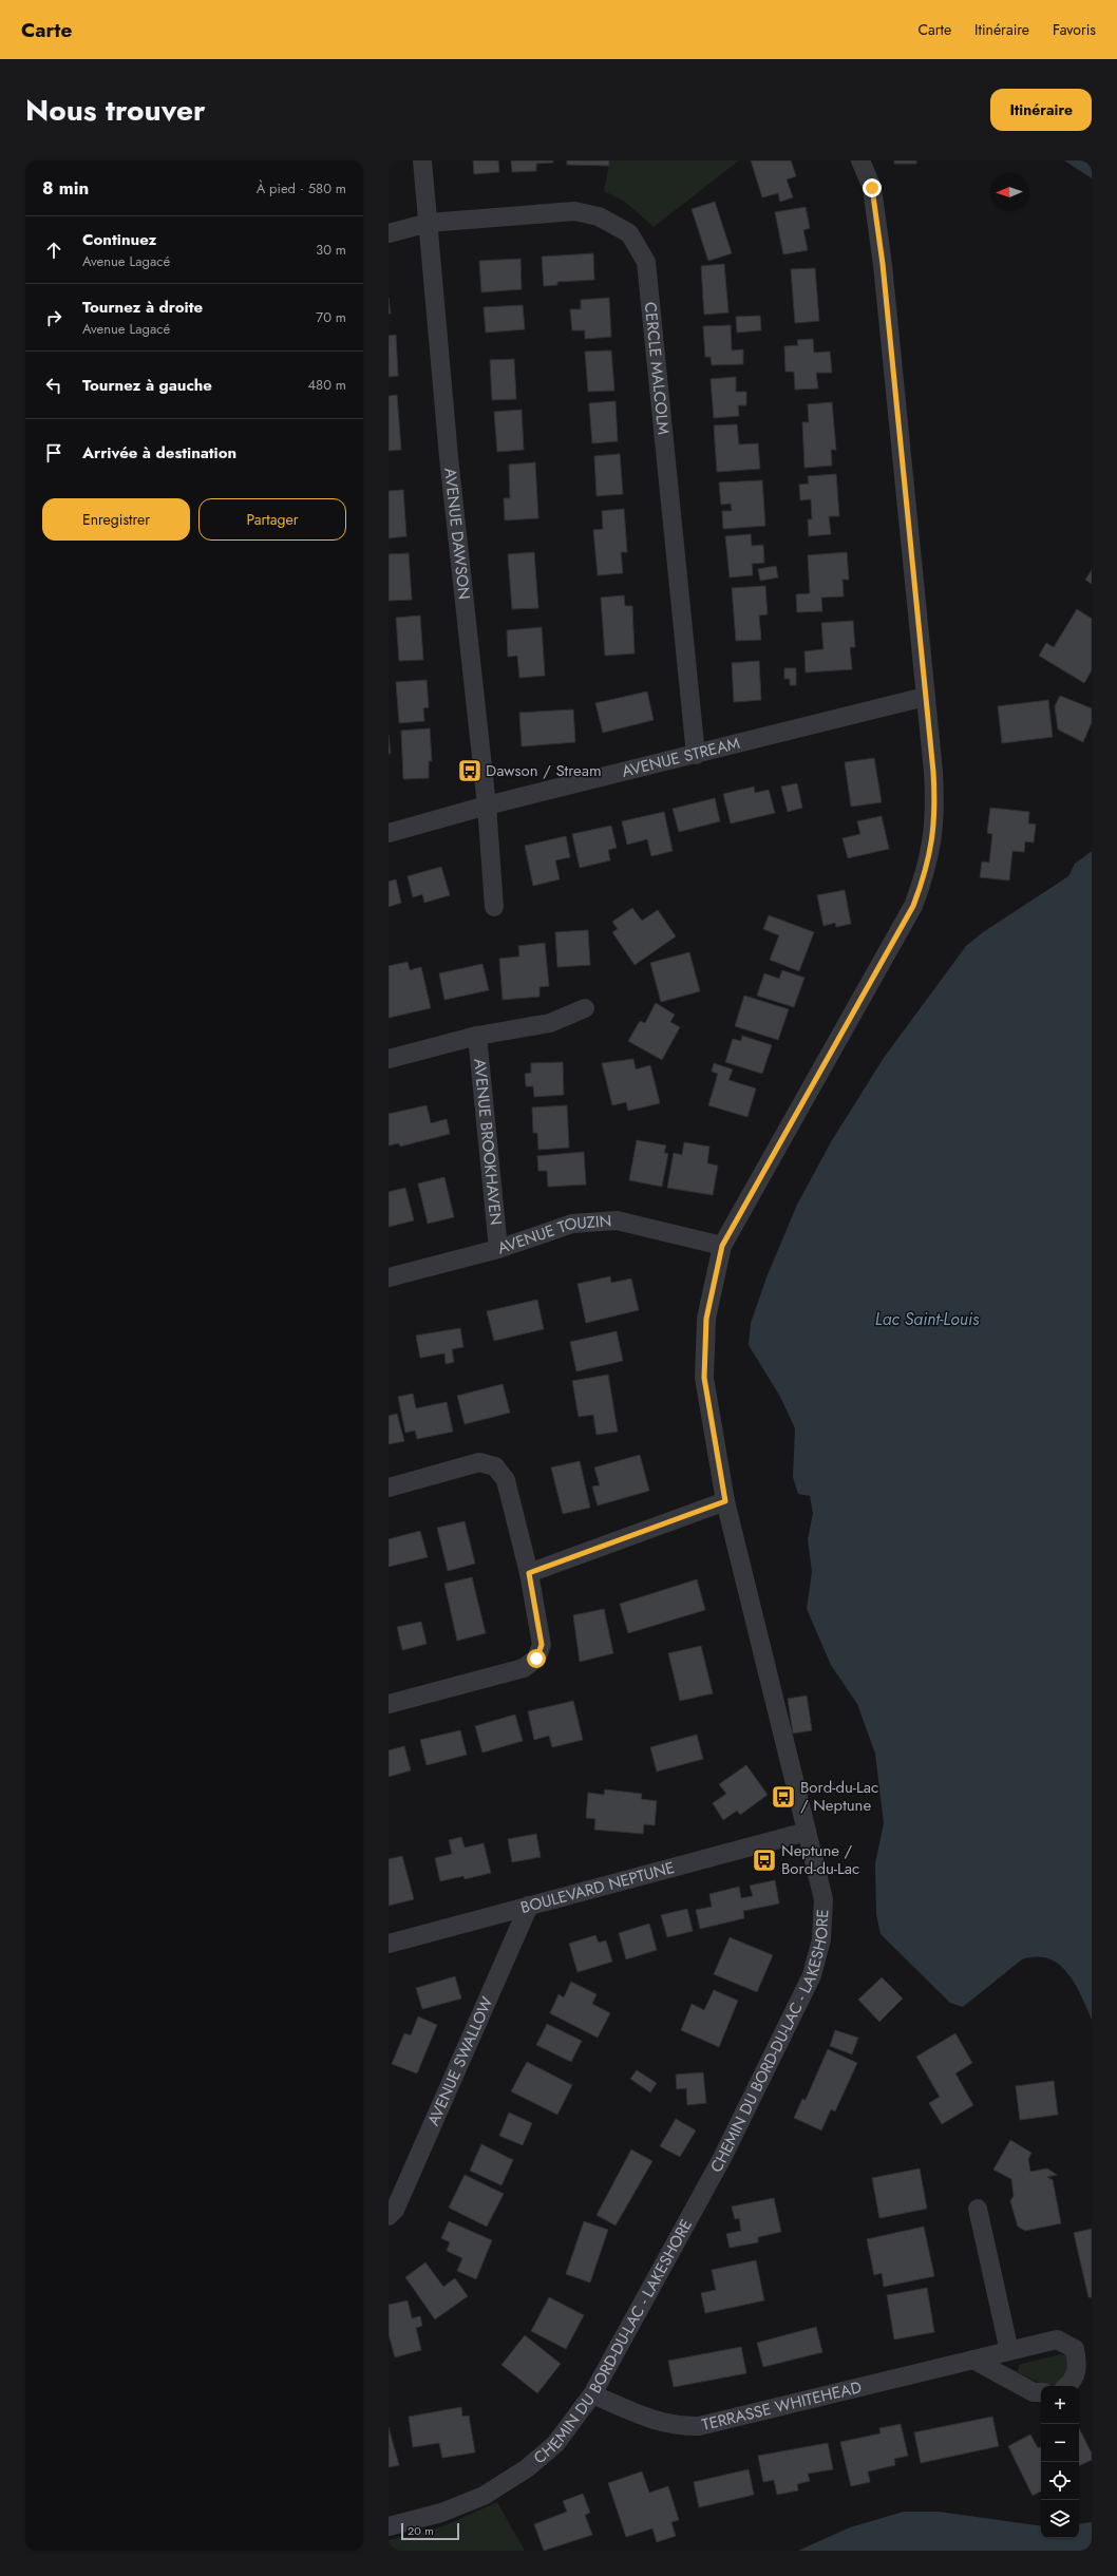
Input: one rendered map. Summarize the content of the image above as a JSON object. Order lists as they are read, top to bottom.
{
  "streets": {
    "street": [
      "CERCLE MALCOLM",
      "AVENUE DAWSON",
      "AVENUE STREAM",
      "AVENUE BROOKHAVEN",
      "AVENUE TOUZIN",
      "BOULEVARD NEPTUNE",
      "CHEMIN DU BORD-DU-LAC - LAKESHORE",
      "AVENUE SWALLOW",
      "TERRASSE WHITEHEAD"
    ]
  },
  "crossings": [
    ["CERCLE MALCOLM", "AVENUE DAWSON"],
    ["CERCLE MALCOLM", "AVENUE STREAM"],
    ["AVENUE DAWSON", "AVENUE STREAM"],
    ["AVENUE STREAM", "CHEMIN DU BORD-DU-LAC - LAKESHORE"],
    ["AVENUE BROOKHAVEN", "AVENUE TOUZIN"],
    ["AVENUE TOUZIN", "CHEMIN DU BORD-DU-LAC - LAKESHORE"],
    ["BOULEVARD NEPTUNE", "CHEMIN DU BORD-DU-LAC - LAKESHORE"],
    ["BOULEVARD NEPTUNE", "AVENUE SWALLOW"],
    ["CHEMIN DU BORD-DU-LAC - LAKESHORE", "TERRASSE WHITEHEAD"]
  ],
  "water": ["Lac Saint-Louis"],
  "places": {
    "bus stop": ["Dawson / Stream", "Bord-du-Lac / Neptune", "Neptune / Bord-du-Lac"]
  },
  "scale_bar": "20 m",
  "north": "left",
  "page": {
    "header": "Carte",
    "nav": ["Carte", "Itinéraire", "Favoris"],
    "title": "Nous trouver",
    "buttons": [
      "Itinéraire",
      ["Enregistrer", "Partager"]
    ],
    "heading": ["8 min", "À pied · 580 m"],
    "list": [
      ["Continuez", "Avenue Lagacé", "30 m"],
      ["Tournez à droite", "Avenue Lagacé", "70 m"],
      ["Tournez à gauche", "480 m"],
      "Arrivée à destination"
    ],
    "map_buttons": ["+", "−"],
    "scale": "20 m"
  }
}
